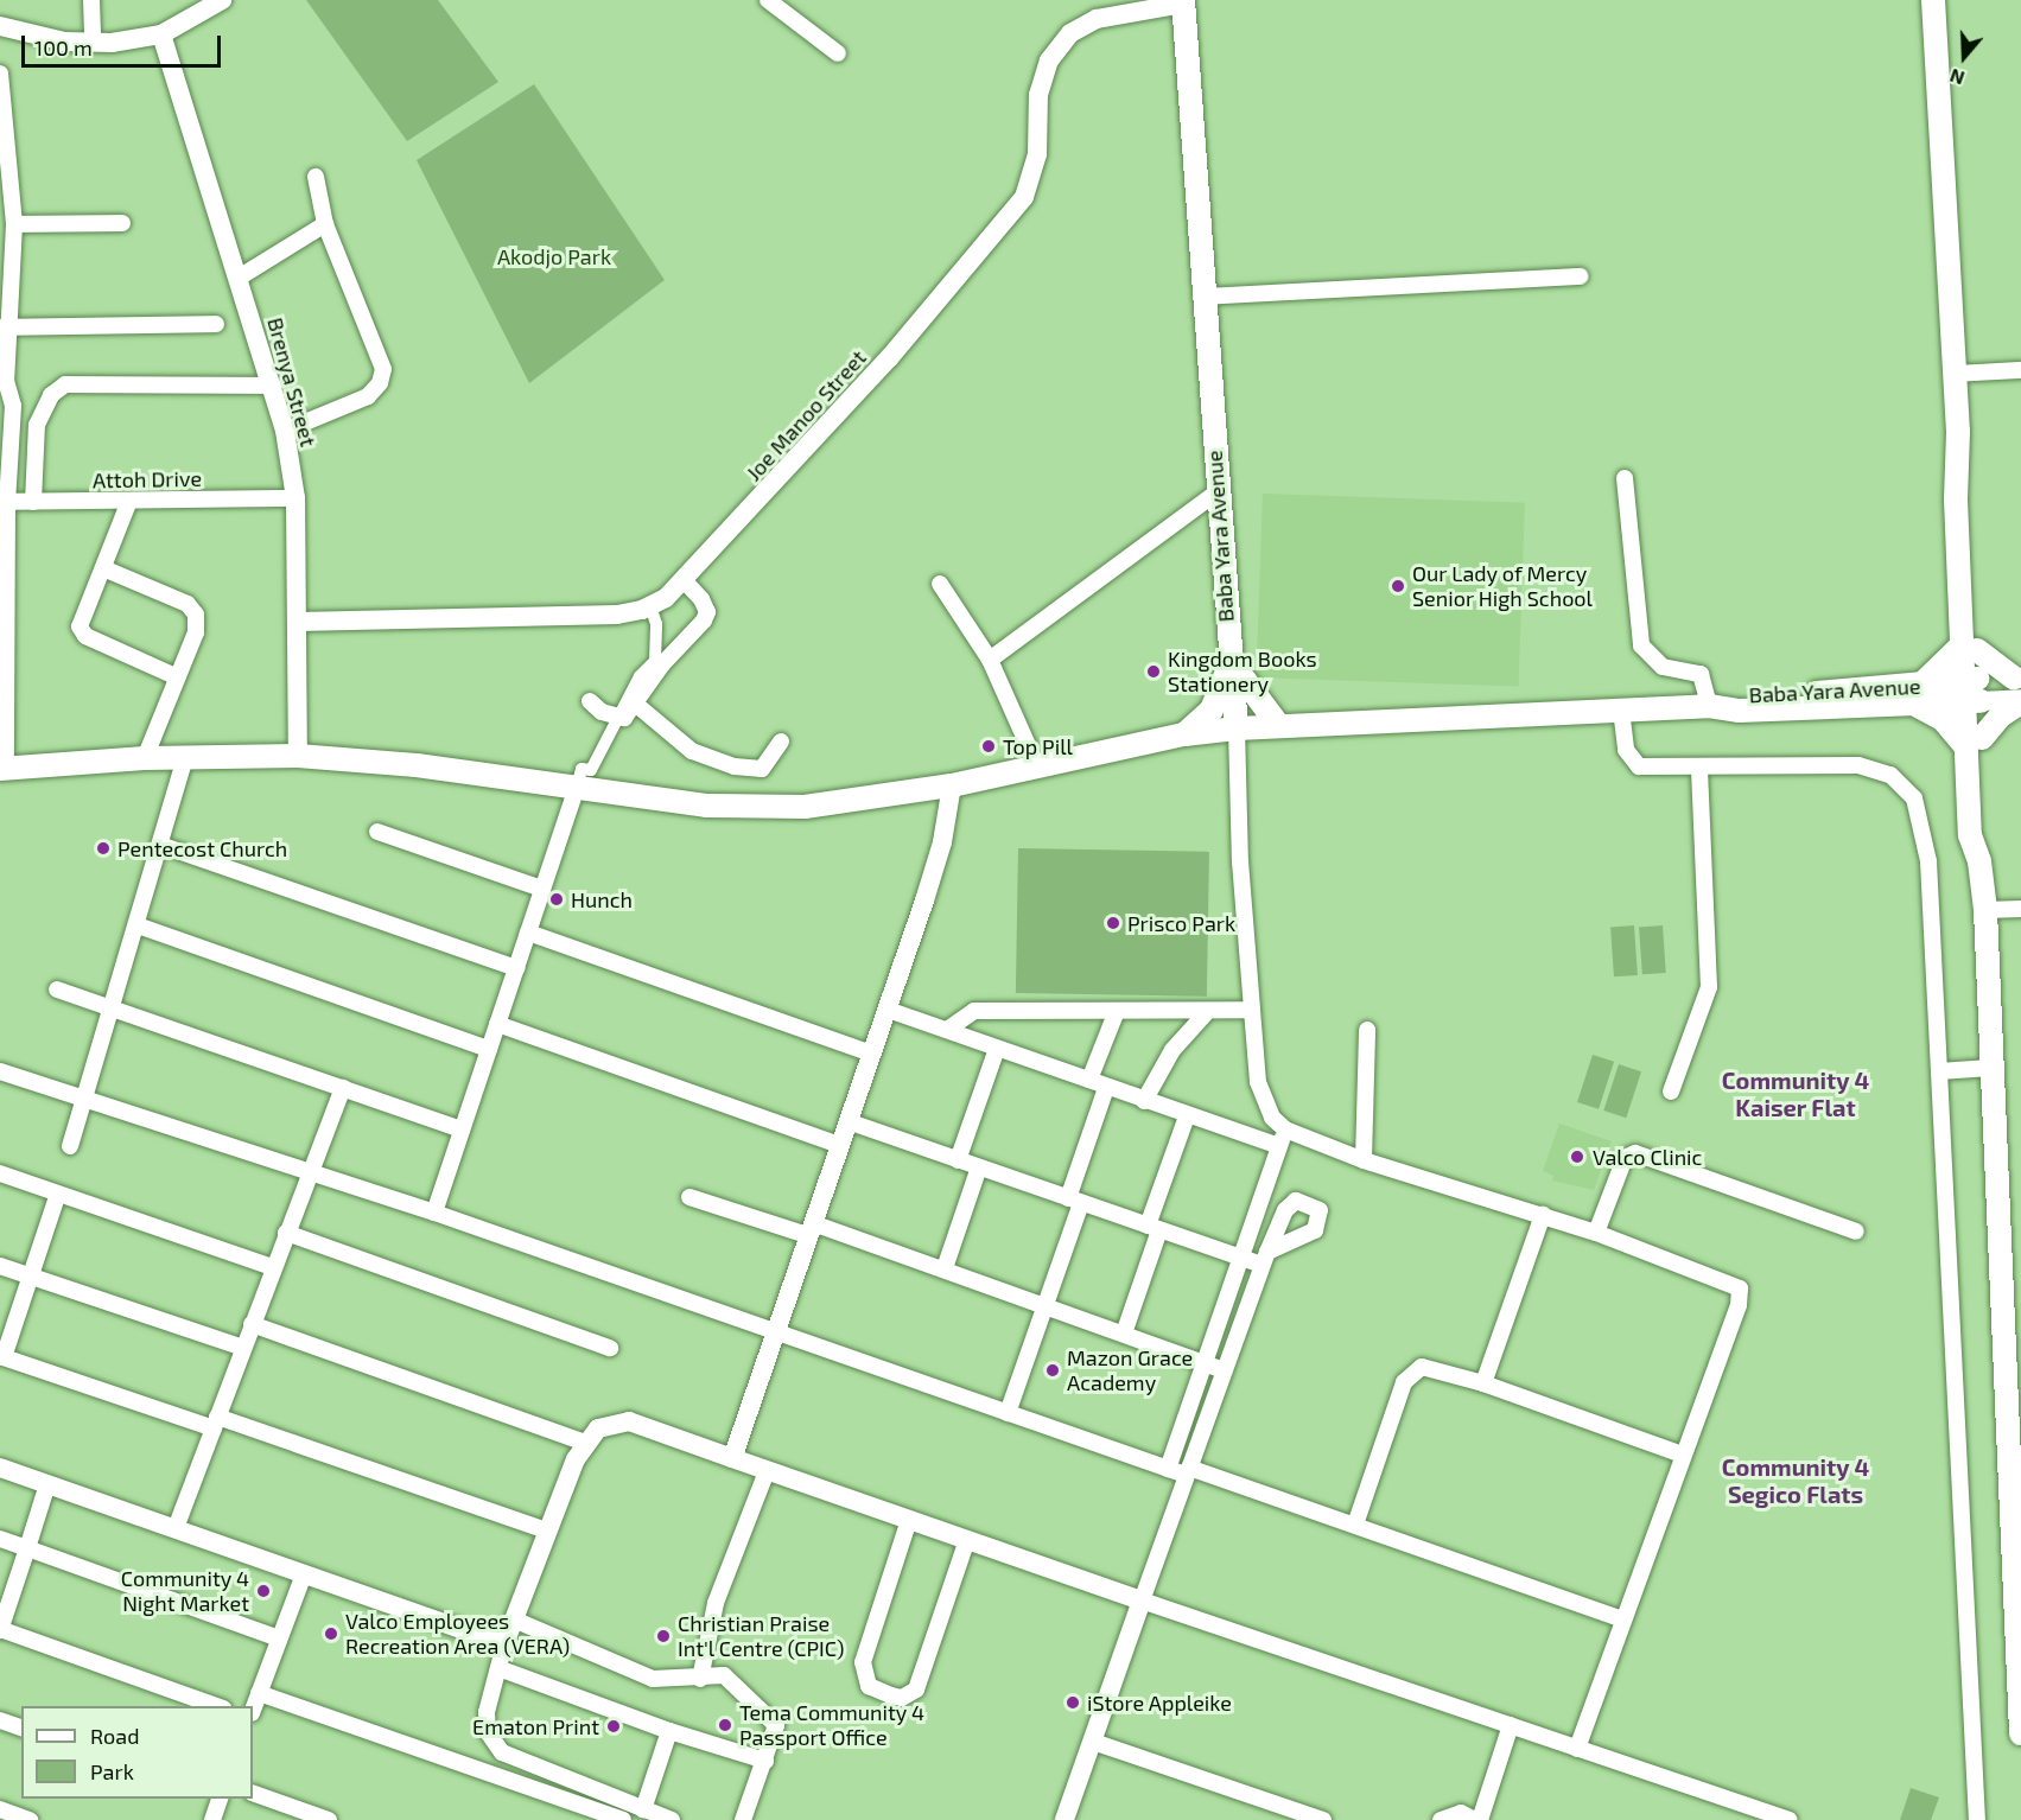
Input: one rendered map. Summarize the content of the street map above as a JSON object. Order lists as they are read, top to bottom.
{
  "streets": {
    "main road": ["Baba Yara Avenue"],
    "street": ["Brenya Street", "Joe Manoo Street", "Attoh Drive"]
  },
  "crossings": [
    ["Brenya Street", "Joe Manoo Street"],
    ["Brenya Street", "Attoh Drive"],
    ["Joe Manoo Street", "Baba Yara Avenue"]
  ],
  "districts": ["Community 4 Kaiser Flat", "Community 4 Segico Flats"],
  "parks": ["Akodjo Park"],
  "places": [
    "Our Lady of Mercy Senior High School",
    "Kingdom Books Stationery",
    "Top Pill",
    "Pentecost Church",
    "Hunch",
    "Prisco Park",
    "Valco Clinic",
    "Mazon Grace Academy",
    "Community 4 Night Market",
    "Valco Employees Recreation Area (VERA)",
    "Christian Praise Int'l Centre (CPIC)",
    "iStore Appleike",
    "Tema Community 4 Passport Office",
    "Ematon Print"
  ],
  "legend": ["Road", "Park"],
  "scale_bar": "100 m",
  "north": "bottom"
}
